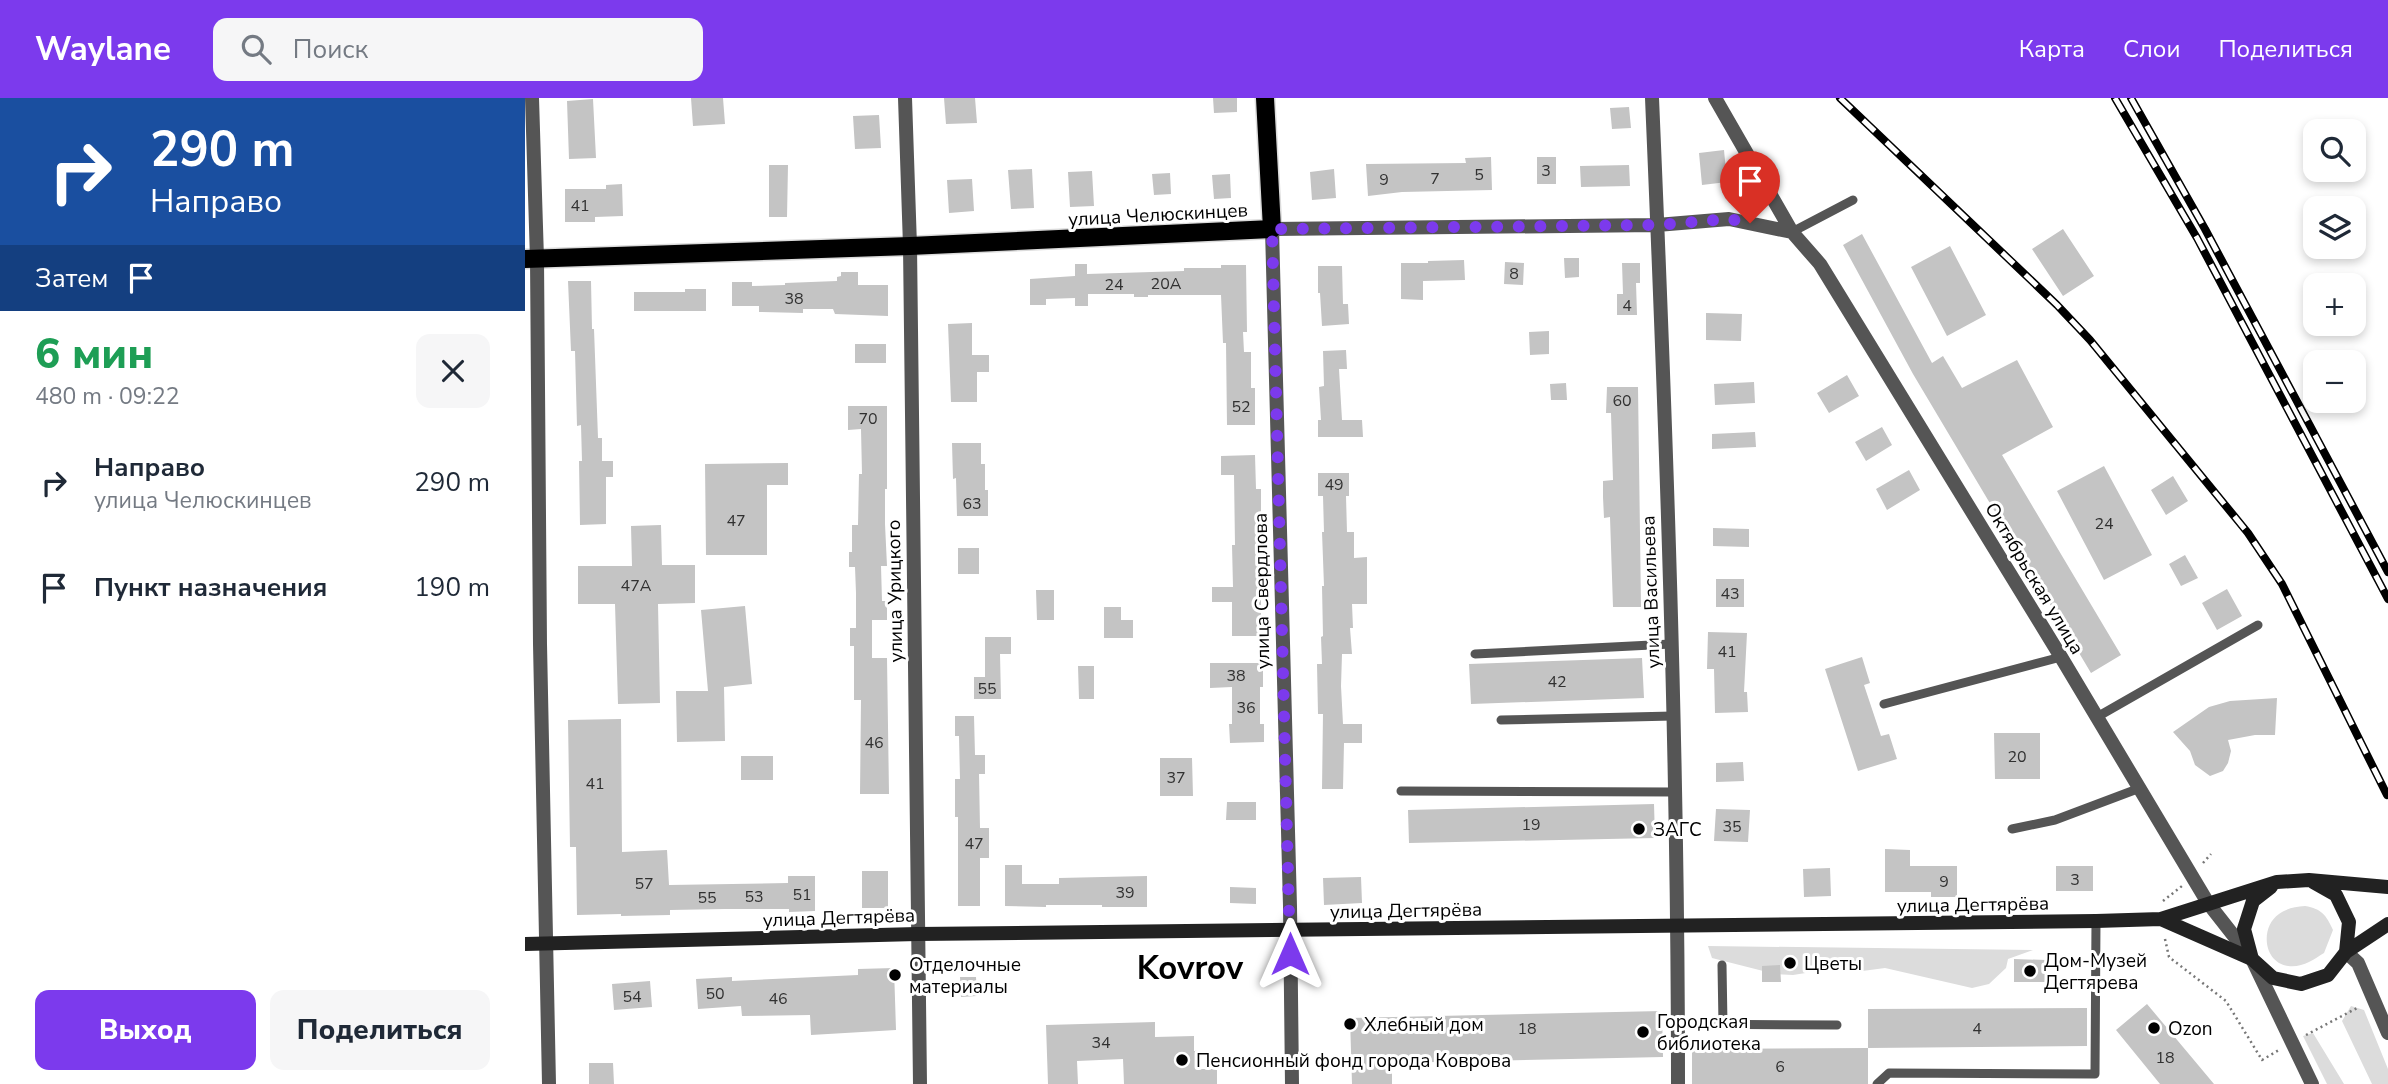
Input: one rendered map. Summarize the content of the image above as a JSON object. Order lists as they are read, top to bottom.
{
  "streets": {
    "main road": ["улица Челюскинцев", "улица Свердлова", "улица Дегтярёва"],
    "street": ["Октябрьская улица", "улица Урицкого", "улица Васильева"]
  },
  "crossings": [
    ["улица Челюскинцев", "Октябрьская улица"],
    ["улица Челюскинцев", "улица Урицкого"],
    ["улица Челюскинцев", "улица Свердлова"],
    ["улица Челюскинцев", "улица Васильева"],
    ["Октябрьская улица", "улица Дегтярёва"],
    ["улица Урицкого", "улица Дегтярёва"],
    ["улица Свердлова", "улица Дегтярёва"],
    ["улица Васильева", "улица Дегтярёва"]
  ],
  "districts": ["Kovrov"],
  "places": [
    "ЗАГС",
    "Цветы",
    "Дом-Музей Дегтярева",
    "Отделочные материалы",
    "Хлебный дом",
    "Ozon",
    "Городская библиотека",
    "Пенсионный фонд города Коврова"
  ],
  "house_numbers": [
    "3",
    "5",
    "7",
    "9",
    "41",
    "8",
    "20А",
    "24",
    "38",
    "4",
    "60",
    "52",
    "70",
    "49",
    "63",
    "47",
    "24",
    "47А",
    "43",
    "41",
    "38",
    "42",
    "55",
    "36",
    "46",
    "20",
    "37",
    "41",
    "19",
    "35",
    "47",
    "3",
    "9",
    "57",
    "39",
    "51",
    "53",
    "55",
    "50",
    "54",
    "46",
    "18",
    "4",
    "34",
    "18",
    "6"
  ],
  "page": {
    "header": "Waylane",
    "search": "Поиск",
    "nav": ["Карта", "Слои", "Поделиться"],
    "turn": ["290 m", "Направо"],
    "map_buttons": ["+", "−"],
    "then": "Затем",
    "heading": ["6 мин", "480 m · 09:22"],
    "list": [
      {
        "name": "Направо",
        "note": "улица Челюскинцев",
        "value": "290 m"
      },
      {
        "name": "Пункт назначения",
        "value": "190 m"
      }
    ],
    "buttons": ["Выход", "Поделиться"]
  }
}
